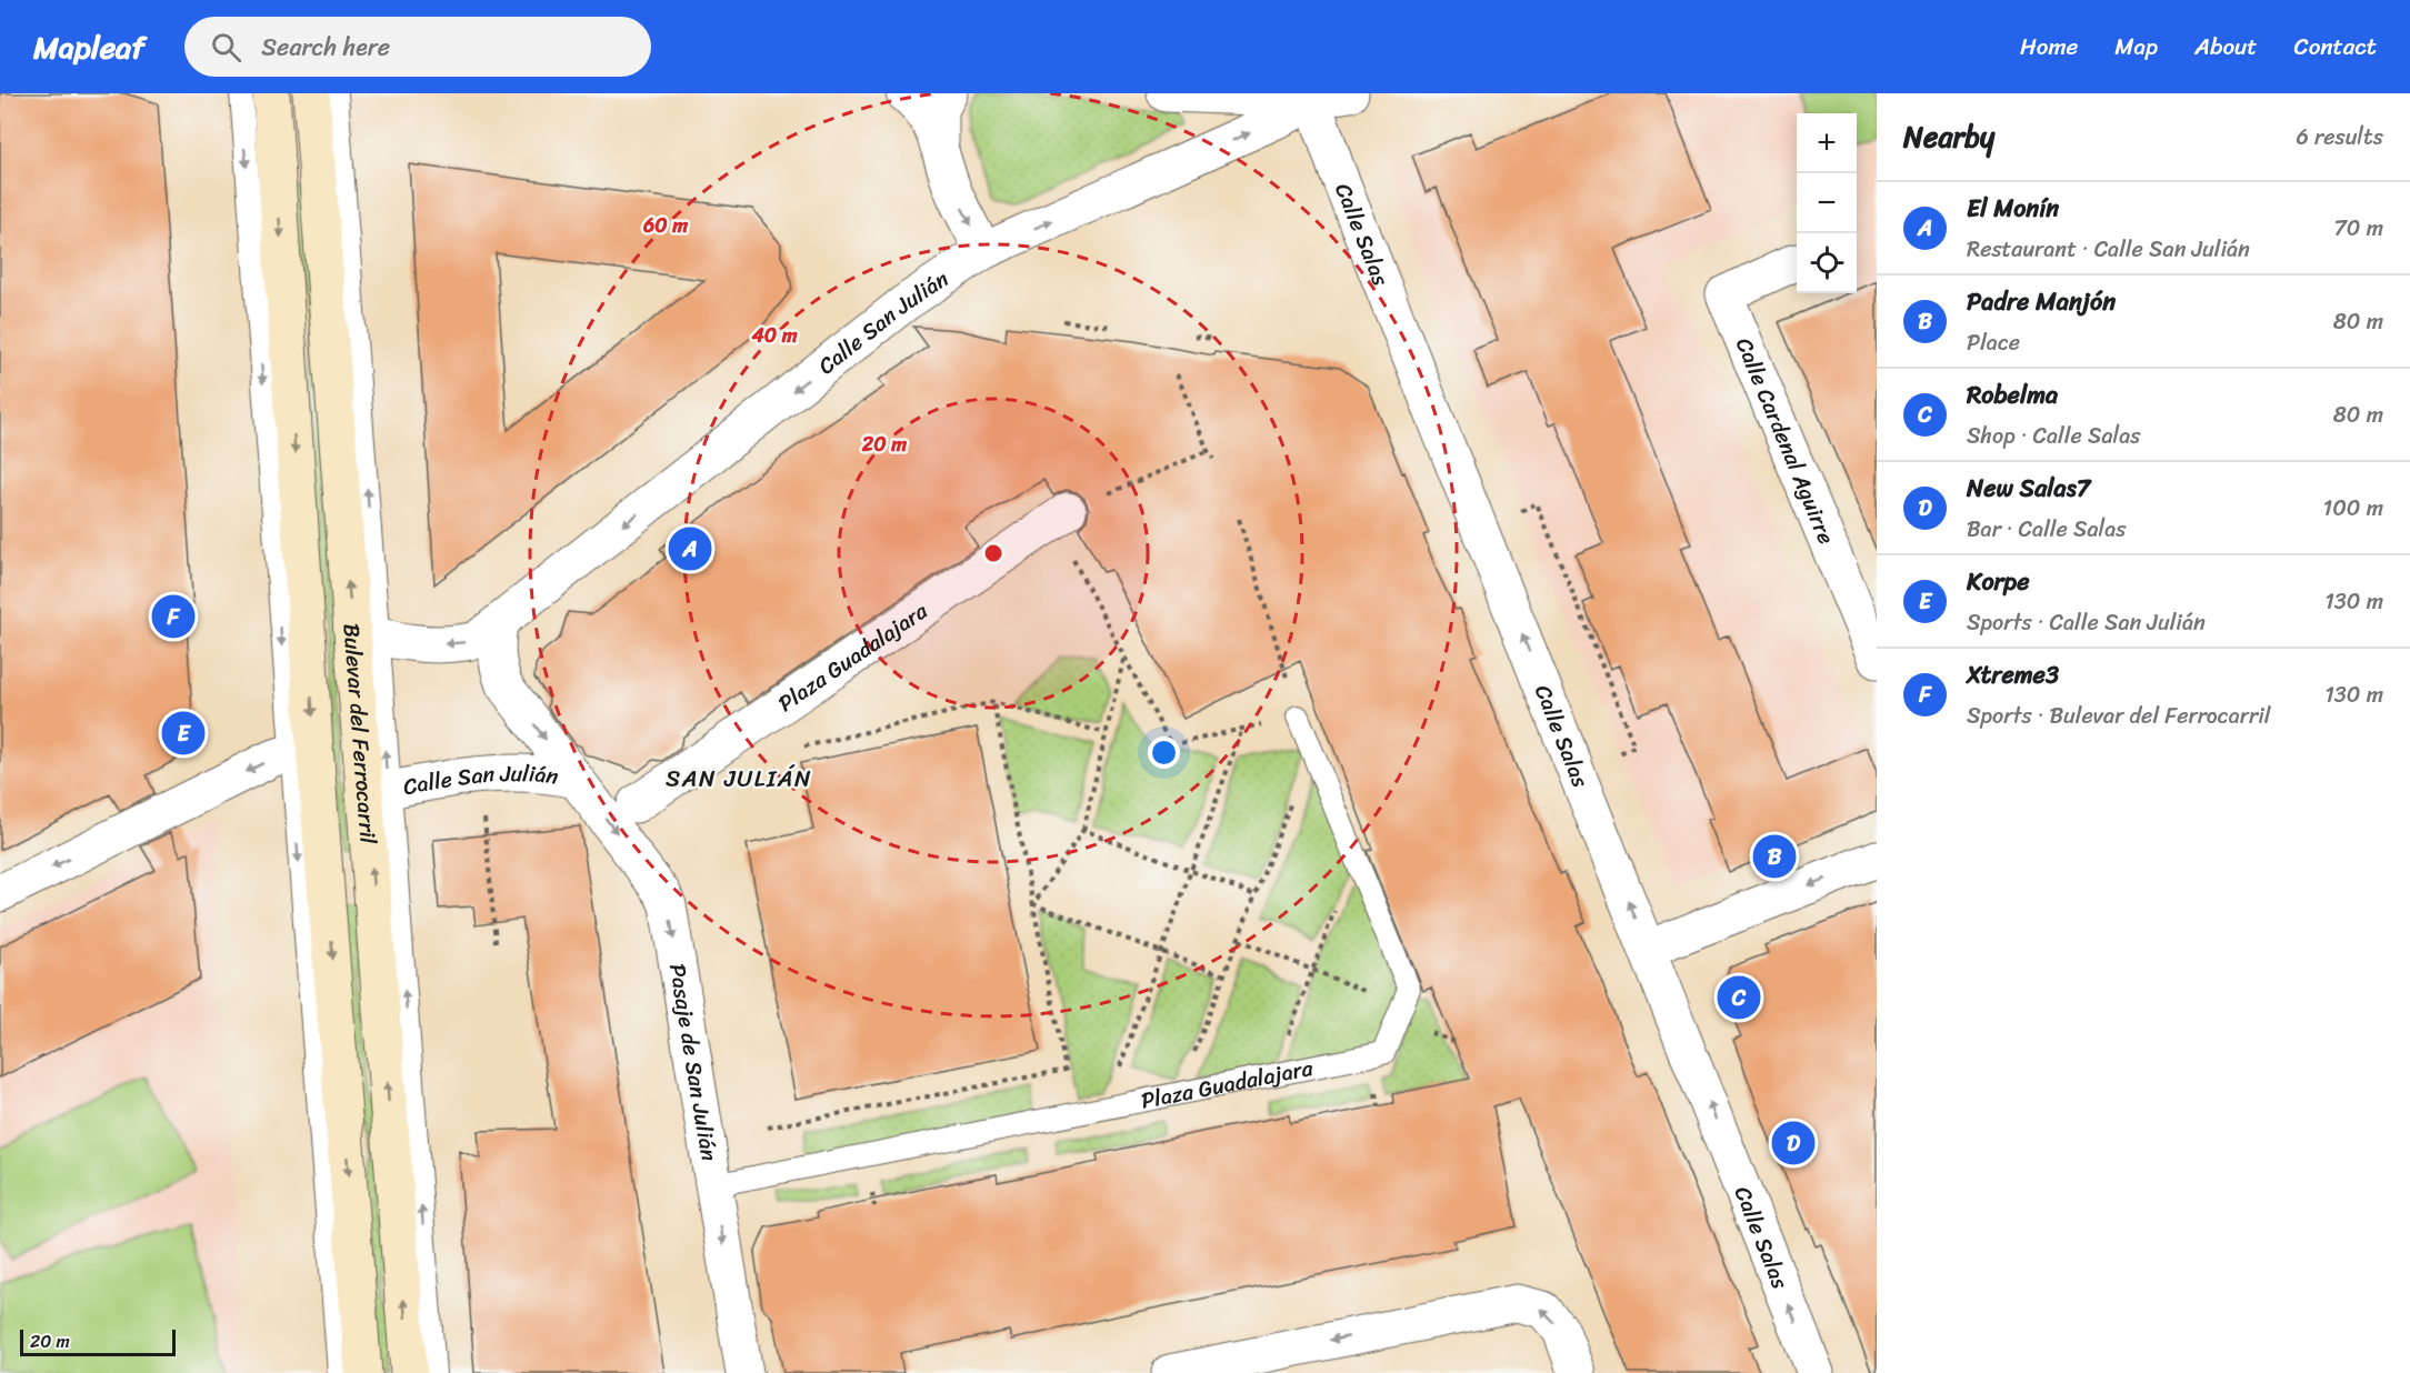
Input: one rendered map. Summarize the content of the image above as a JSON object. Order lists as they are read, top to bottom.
{
  "streets": {
    "main road": ["Bulevar del Ferrocarril"],
    "street": [
      "Calle Salas",
      "Calle San Julián",
      "Calle Cardenal Aguirre",
      "Plaza Guadalajara",
      "Pasaje de San Julián"
    ]
  },
  "crossings": [
    ["Calle Salas", "Calle San Julián"],
    ["Calle San Julián", "Bulevar del Ferrocarril"],
    ["Calle San Julián", "Pasaje de San Julián"],
    ["Plaza Guadalajara", "Pasaje de San Julián"]
  ],
  "one_way": ["Calle Salas", "Pasaje de San Julián"],
  "districts": ["SAN JULIÁN"],
  "scale_bar": "20 m",
  "page": {
    "header": "Mapleaf",
    "search": "Search here",
    "nav": [
      "Home",
      "Map",
      "About",
      "Contact"
    ],
    "heading": ["Nearby", "6 results"],
    "map_buttons": ["+", "−"],
    "list": [
      {
        "mark": "A",
        "name": "El Monín",
        "note": "Restaurant · Calle San Julián",
        "value": "70 m"
      },
      {
        "mark": "B",
        "name": "Padre Manjón",
        "note": "Place",
        "value": "80 m"
      },
      {
        "mark": "C",
        "name": "Robelma",
        "note": "Shop · Calle Salas",
        "value": "80 m"
      },
      {
        "mark": "D",
        "name": "New Salas7",
        "note": "Bar · Calle Salas",
        "value": "100 m"
      },
      {
        "mark": "E",
        "name": "Korpe",
        "note": "Sports · Calle San Julián",
        "value": "130 m"
      },
      {
        "mark": "F",
        "name": "Xtreme3",
        "note": "Sports · Bulevar del Ferrocarril",
        "value": "130 m"
      }
    ],
    "pins": [
      "A",
      "F",
      "E",
      "B",
      "C",
      "D"
    ],
    "scale": "20 m"
  },
  "rings": ["60 m", "40 m", "20 m"]
}
